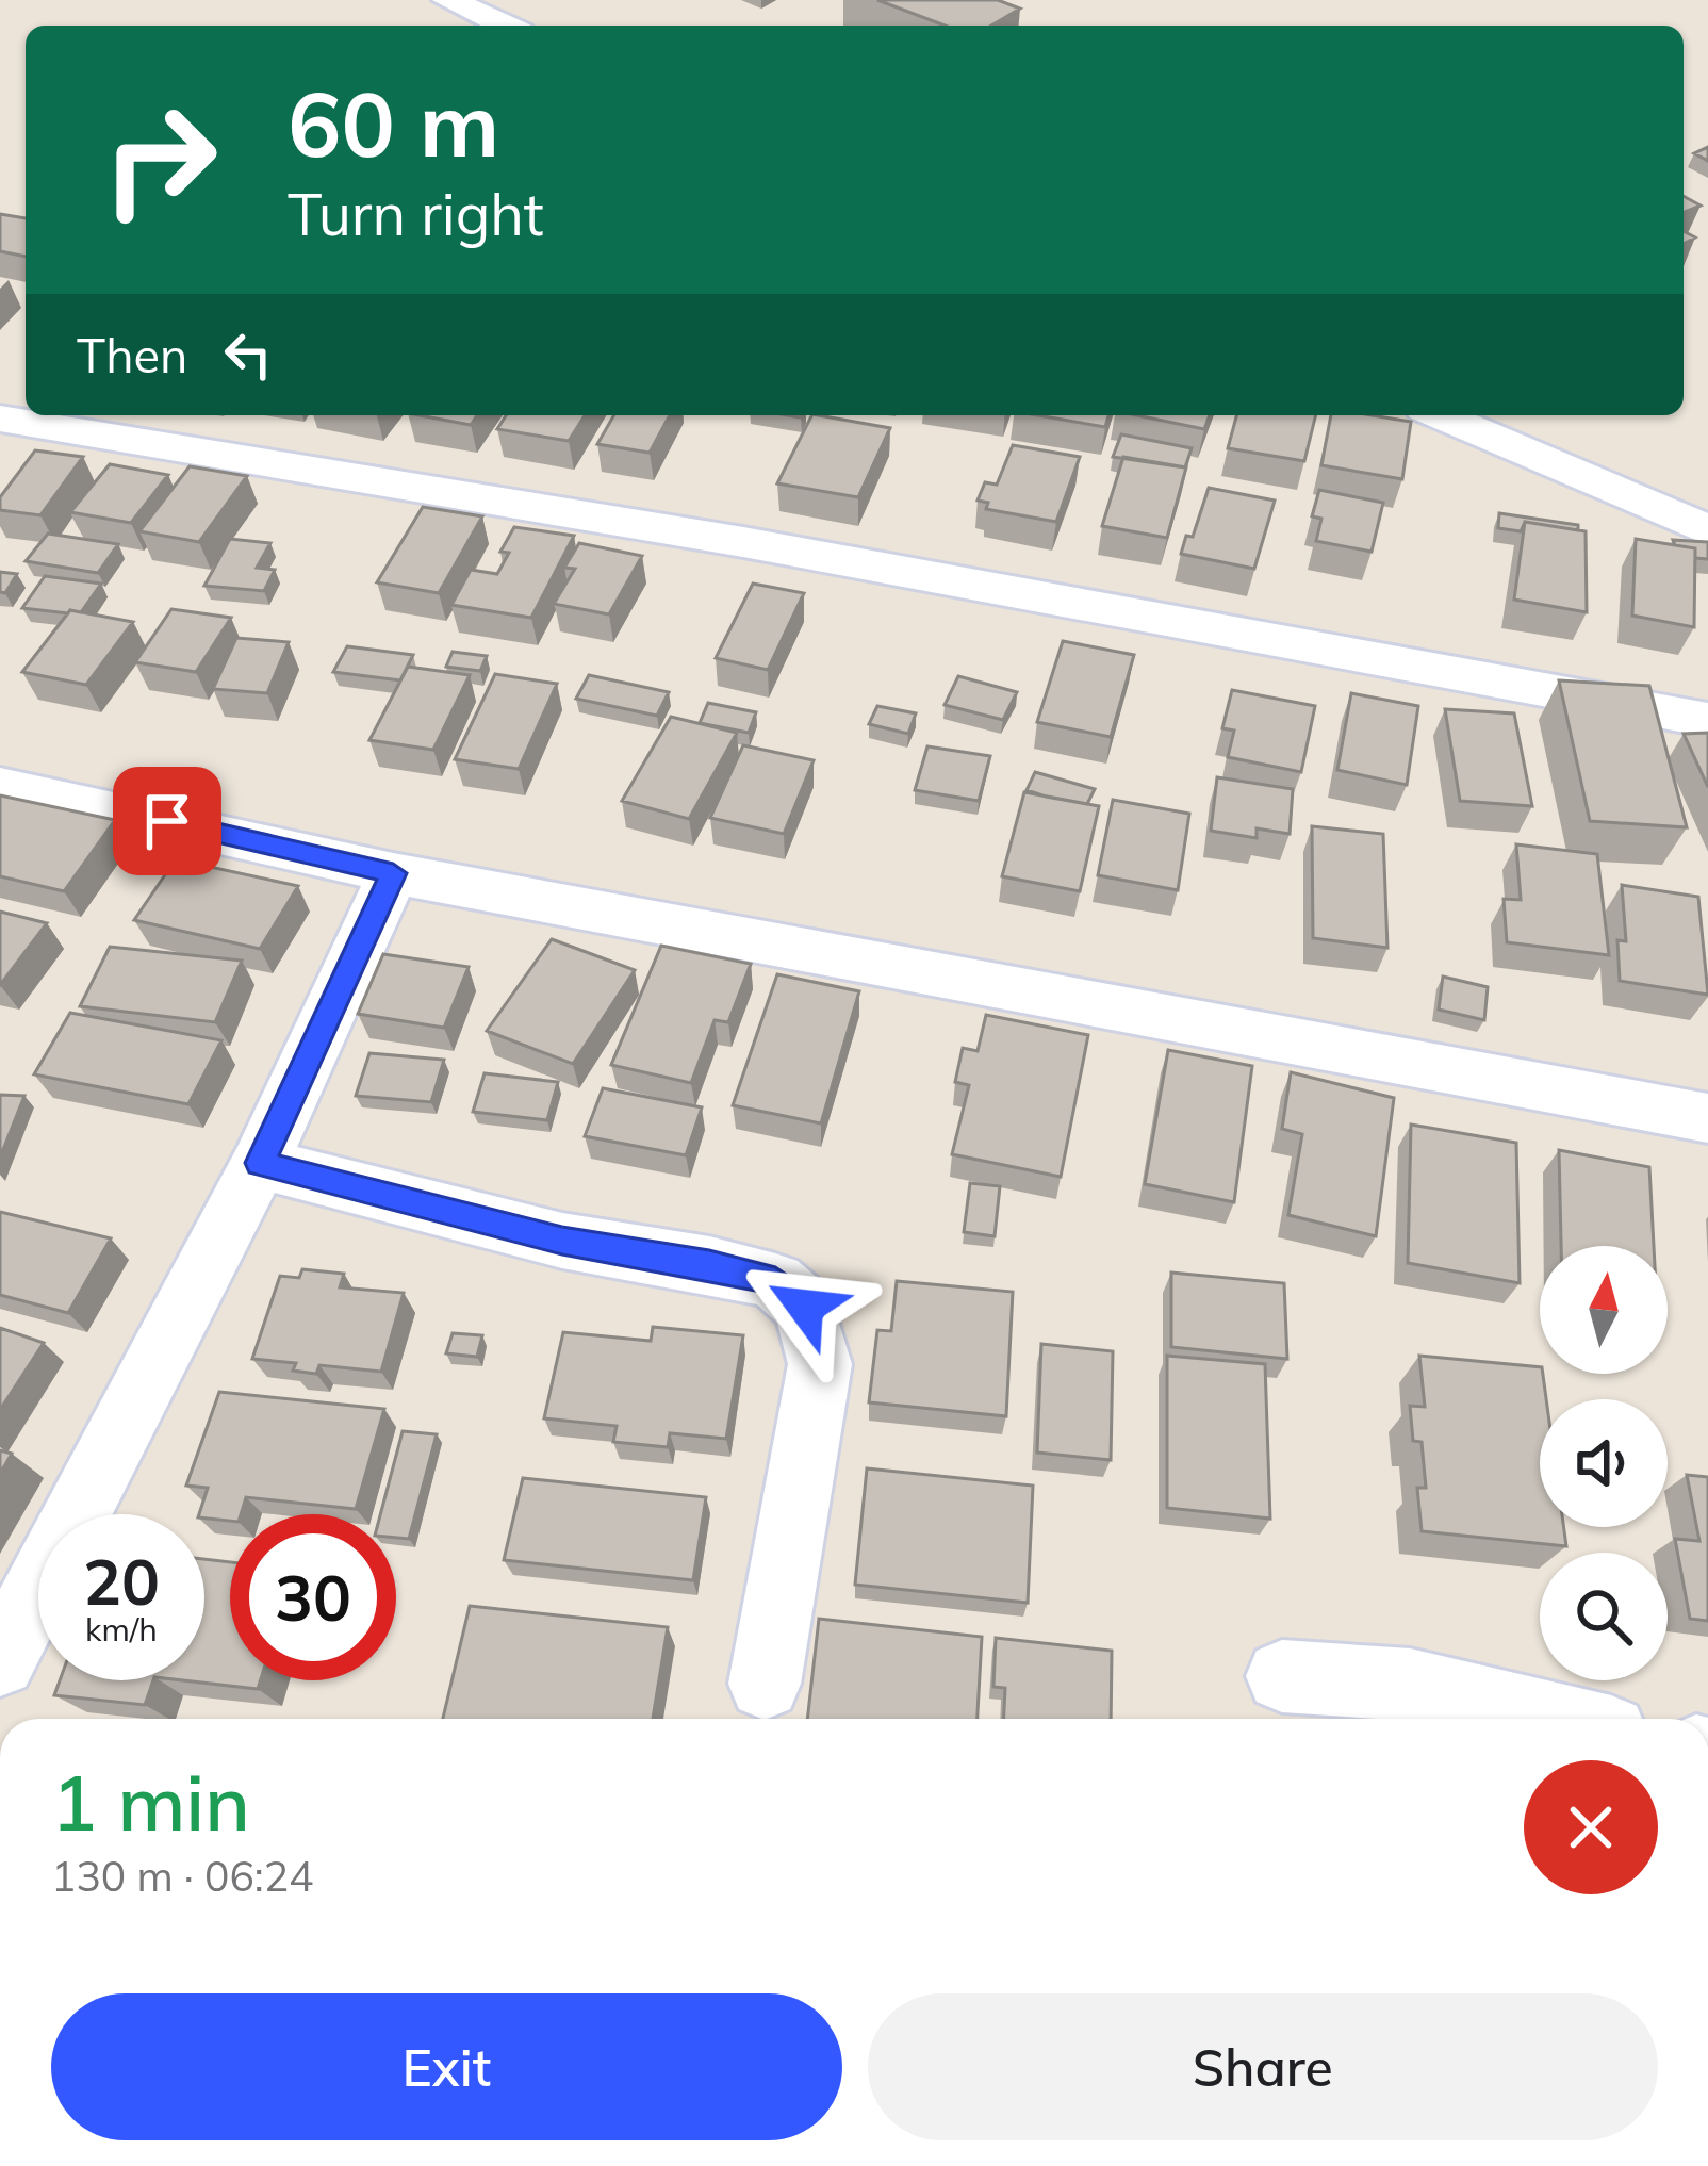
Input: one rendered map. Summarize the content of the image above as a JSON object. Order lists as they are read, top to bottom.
{
  "north": "top",
  "page": {
    "turn": ["60 m", "Turn right"],
    "then": "Then",
    "speed": "20 km/h",
    "limit": "30",
    "heading": ["1 min", "130 m · 06:24"],
    "buttons": ["Exit", "Share"]
  }
}
